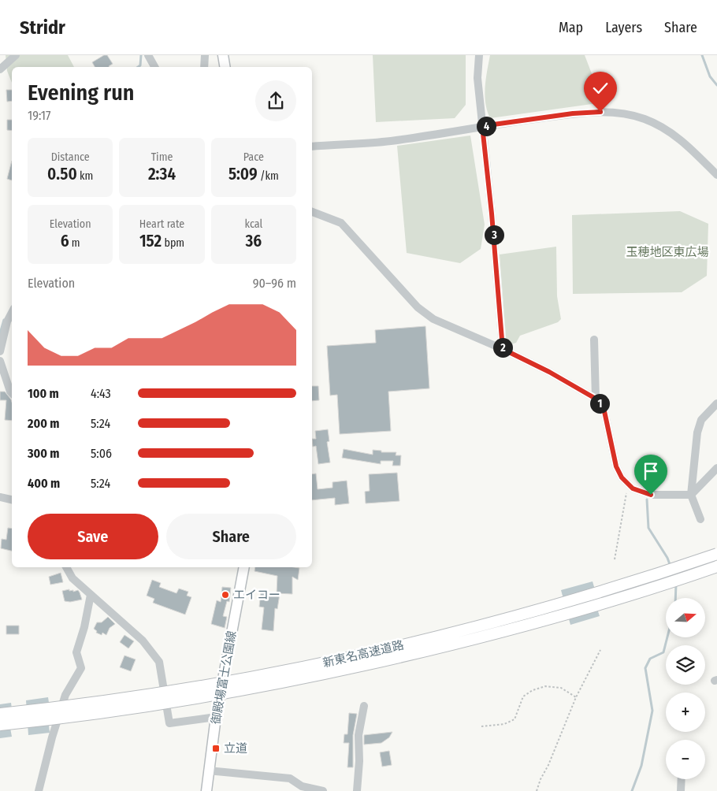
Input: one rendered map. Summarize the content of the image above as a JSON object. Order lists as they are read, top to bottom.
{
  "streets": {
    "highway": ["新東名高速道路"],
    "main road": ["御殿場富士公園線"]
  },
  "parks": ["玉穂地区東広場"],
  "places": {
    "other": ["エイコー"],
    "transit": ["立道"]
  },
  "north": "right",
  "page": {
    "header": "Stridr",
    "nav": ["Map", "Layers", "Share"],
    "heading": ["Evening run", "19:17"],
    "pins": [
      "4",
      "3",
      "2",
      "1"
    ],
    "stats": [
      ["Distance", "0.50 km"],
      ["Time", "2:34"],
      ["Pace", "5:09 /km"],
      ["Elevation", "6 m"],
      ["Heart rate", "152 bpm"],
      ["kcal", "36"]
    ],
    "chart": ["Elevation", "90–96 m"],
    "list": [
      {
        "name": "100 m",
        "note": "4:43"
      },
      {
        "name": "200 m",
        "note": "5:24"
      },
      {
        "name": "300 m",
        "note": "5:06"
      },
      {
        "name": "400 m",
        "note": "5:24"
      }
    ],
    "buttons": ["Save", "Share"],
    "map_buttons": ["+", "−"]
  }
}
